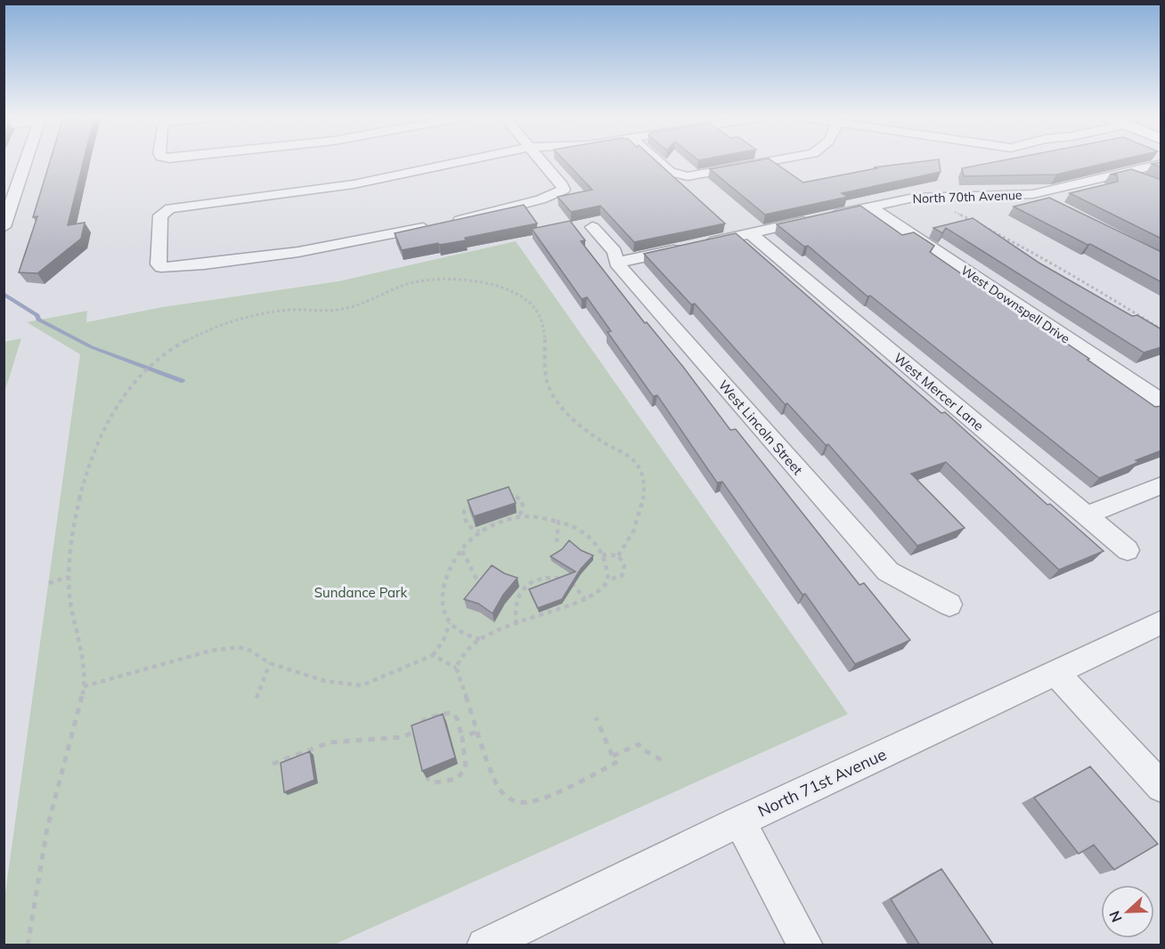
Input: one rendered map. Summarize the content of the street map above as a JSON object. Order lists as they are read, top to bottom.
{
  "streets": {
    "street": [
      "North 70th Avenue",
      "West Downspell Drive",
      "West Mercer Lane",
      "West Lincoln Street",
      "North 71st Avenue"
    ]
  },
  "crossings": [
    ["North 70th Avenue", "West Downspell Drive"],
    ["North 70th Avenue", "West Mercer Lane"],
    ["North 70th Avenue", "West Lincoln Street"]
  ],
  "parks": ["Sundance Park"],
  "north": "left"
}
